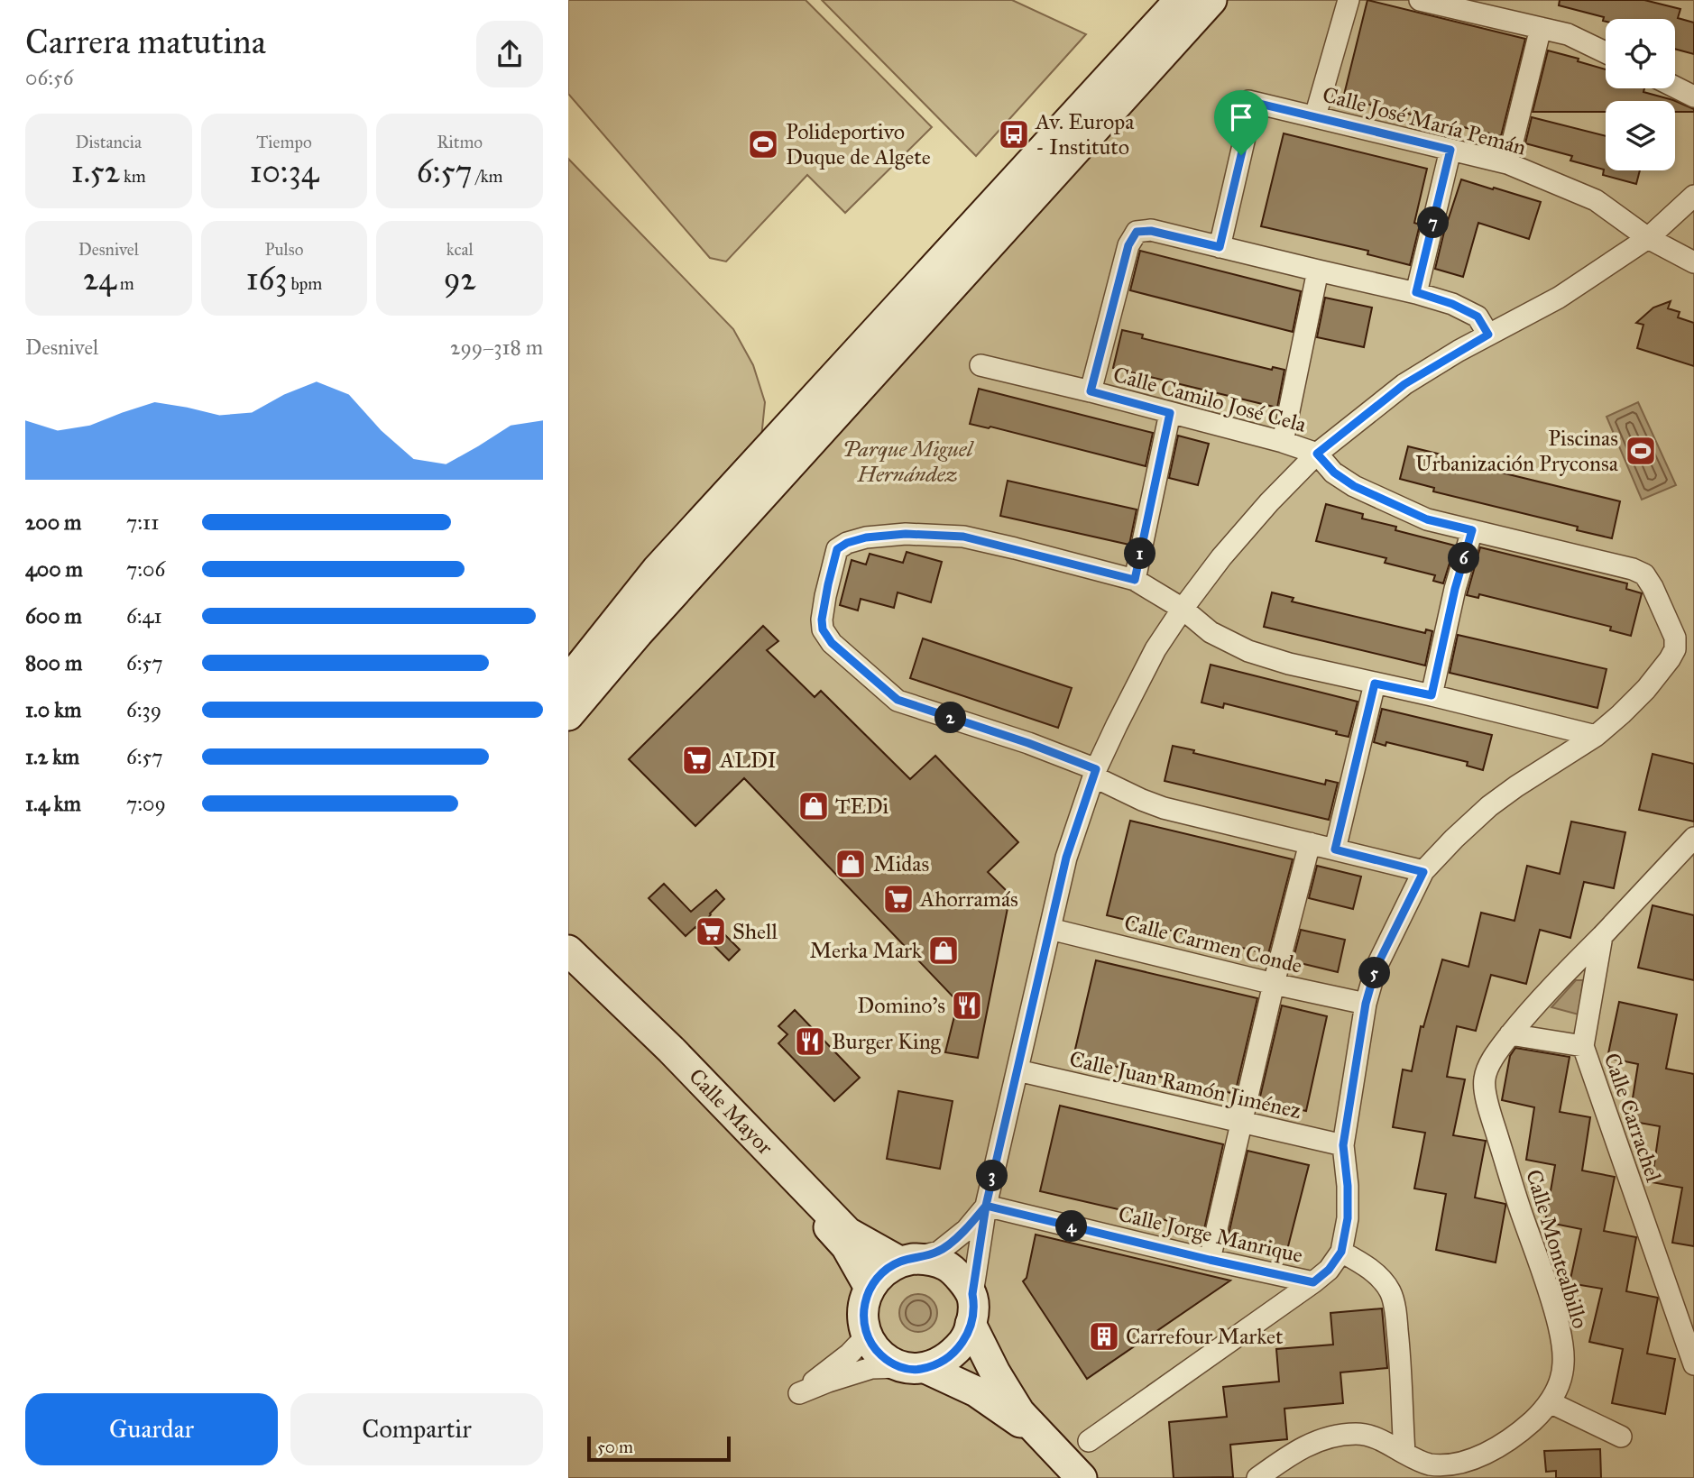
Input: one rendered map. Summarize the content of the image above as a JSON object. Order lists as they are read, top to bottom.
{
  "streets": {
    "main road": ["Calle Mayor"],
    "street": [
      "Calle José María Pemán",
      "Calle Camilo José Cela",
      "Calle Carmen Conde",
      "Calle Juan Ramón Jiménez",
      "Calle Carrachel",
      "Calle Jorge Manrique",
      "Calle Montealbillo"
    ]
  },
  "crossings": [
    ["Calle José María Pemán", "Calle Camilo José Cela"],
    ["Calle Carrachel", "Calle Montealbillo"]
  ],
  "parks": ["Parque Miguel Hernández"],
  "places": {
    "bus stop": ["Av. Europa - Instituto"],
    "sports": ["Polideportivo Duque de Algete", "Piscinas Urbanización Pryconsa"],
    "supermarket": ["ALDI", "Ahorramás", "Shell"],
    "shop": ["TEDi", "Midas", "Merka Mark"],
    "restaurant": ["Domino's", "Burger King"],
    "building": ["Carrefour Market"]
  },
  "scale_bar": "50 m",
  "page": {
    "heading": ["Carrera matutina", "06:56"],
    "stats": [
      ["Distancia", "1.52 km"],
      ["Tiempo", "10:34"],
      ["Ritmo", "6:57 /km"],
      ["Desnivel", "24 m"],
      ["Pulso", "163 bpm"],
      ["kcal", "92"]
    ],
    "pins": [
      "7",
      "1",
      "6",
      "2",
      "5",
      "3",
      "4"
    ],
    "chart": ["Desnivel", "299–318 m"],
    "list": [
      {
        "name": "200 m",
        "note": "7:11"
      },
      {
        "name": "400 m",
        "note": "7:06"
      },
      {
        "name": "600 m",
        "note": "6:41"
      },
      {
        "name": "800 m",
        "note": "6:57"
      },
      {
        "name": "1.0 km",
        "note": "6:39"
      },
      {
        "name": "1.2 km",
        "note": "6:57"
      },
      {
        "name": "1.4 km",
        "note": "7:09"
      }
    ],
    "buttons": ["Guardar", "Compartir"],
    "scale": "50 m"
  }
}
